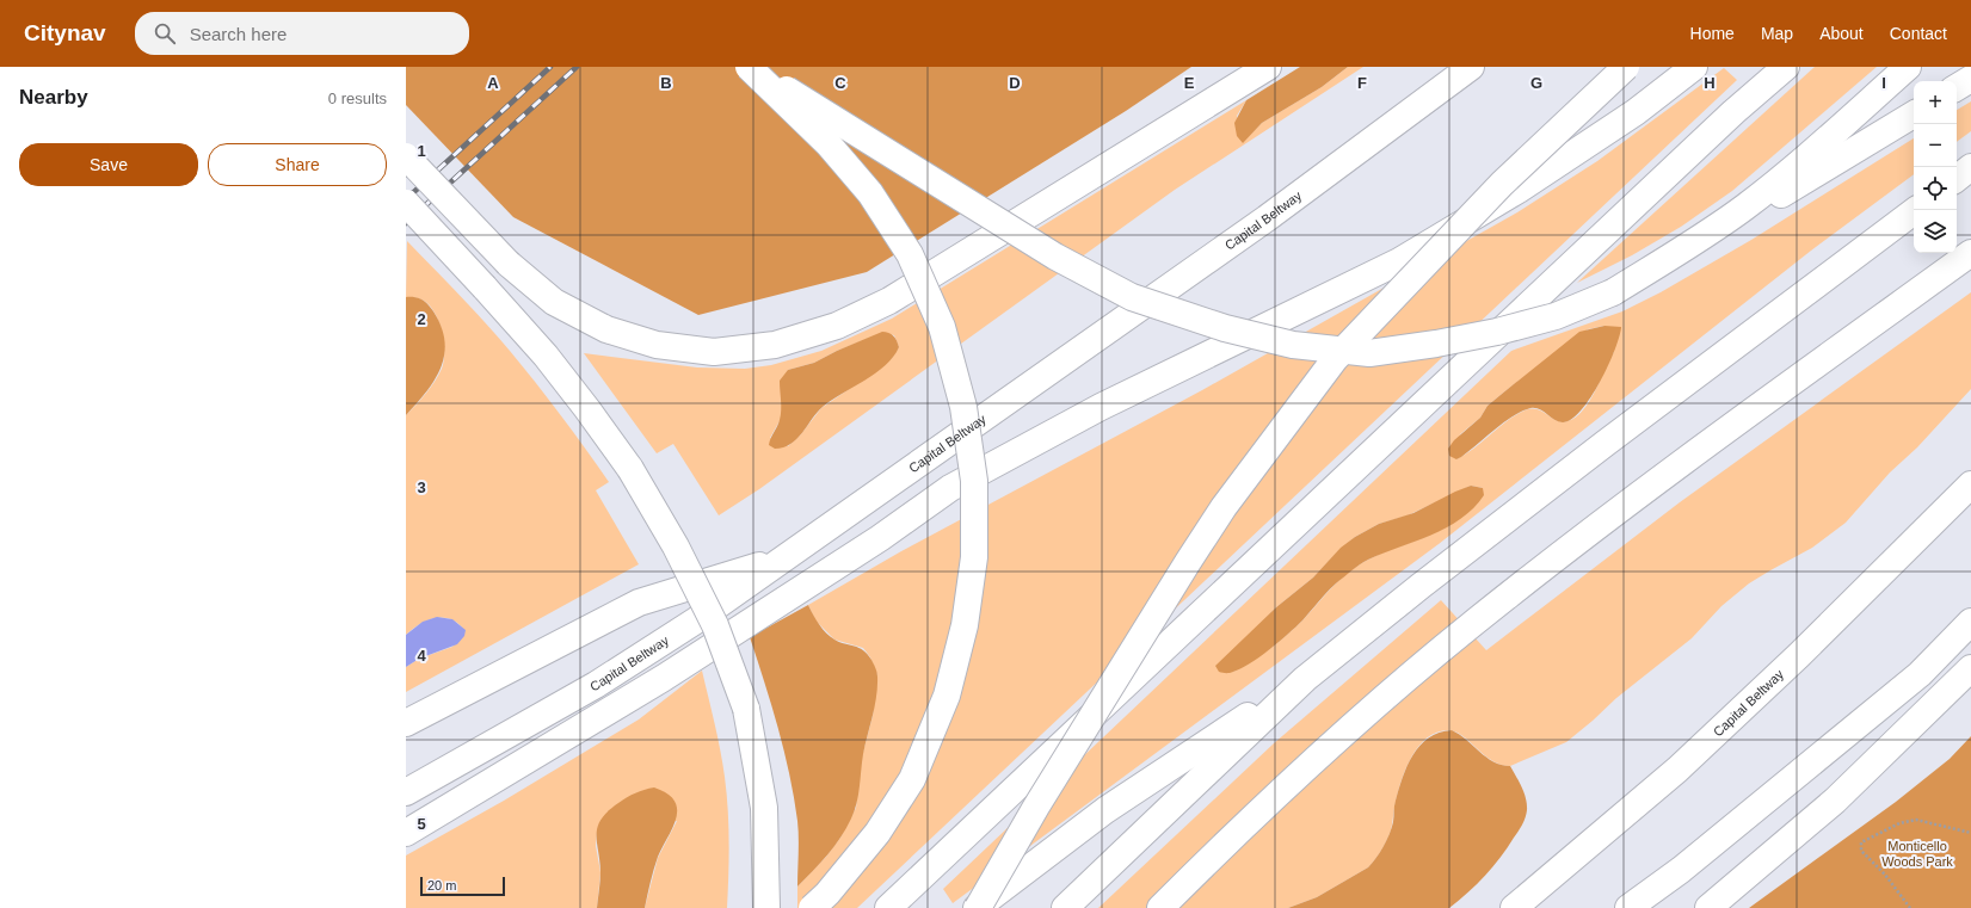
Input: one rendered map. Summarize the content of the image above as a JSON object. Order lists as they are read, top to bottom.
{
  "streets": {
    "highway": ["Capital Beltway"]
  },
  "parks": ["Monticello Woods Park"],
  "scale_bar": "20 m",
  "page": {
    "header": "Citynav",
    "search": "Search here",
    "nav": [
      "Home",
      "Map",
      "About",
      "Contact"
    ],
    "heading": ["Nearby", "0 results"],
    "map_buttons": ["+", "−"],
    "buttons": ["Save", "Share"],
    "scale": "20 m"
  },
  "grid": {
    "columns": [
      "A",
      "B",
      "C",
      "D",
      "E",
      "F",
      "G",
      "H",
      "I"
    ],
    "rows": [
      "1",
      "2",
      "3",
      "4",
      "5"
    ]
  }
}
